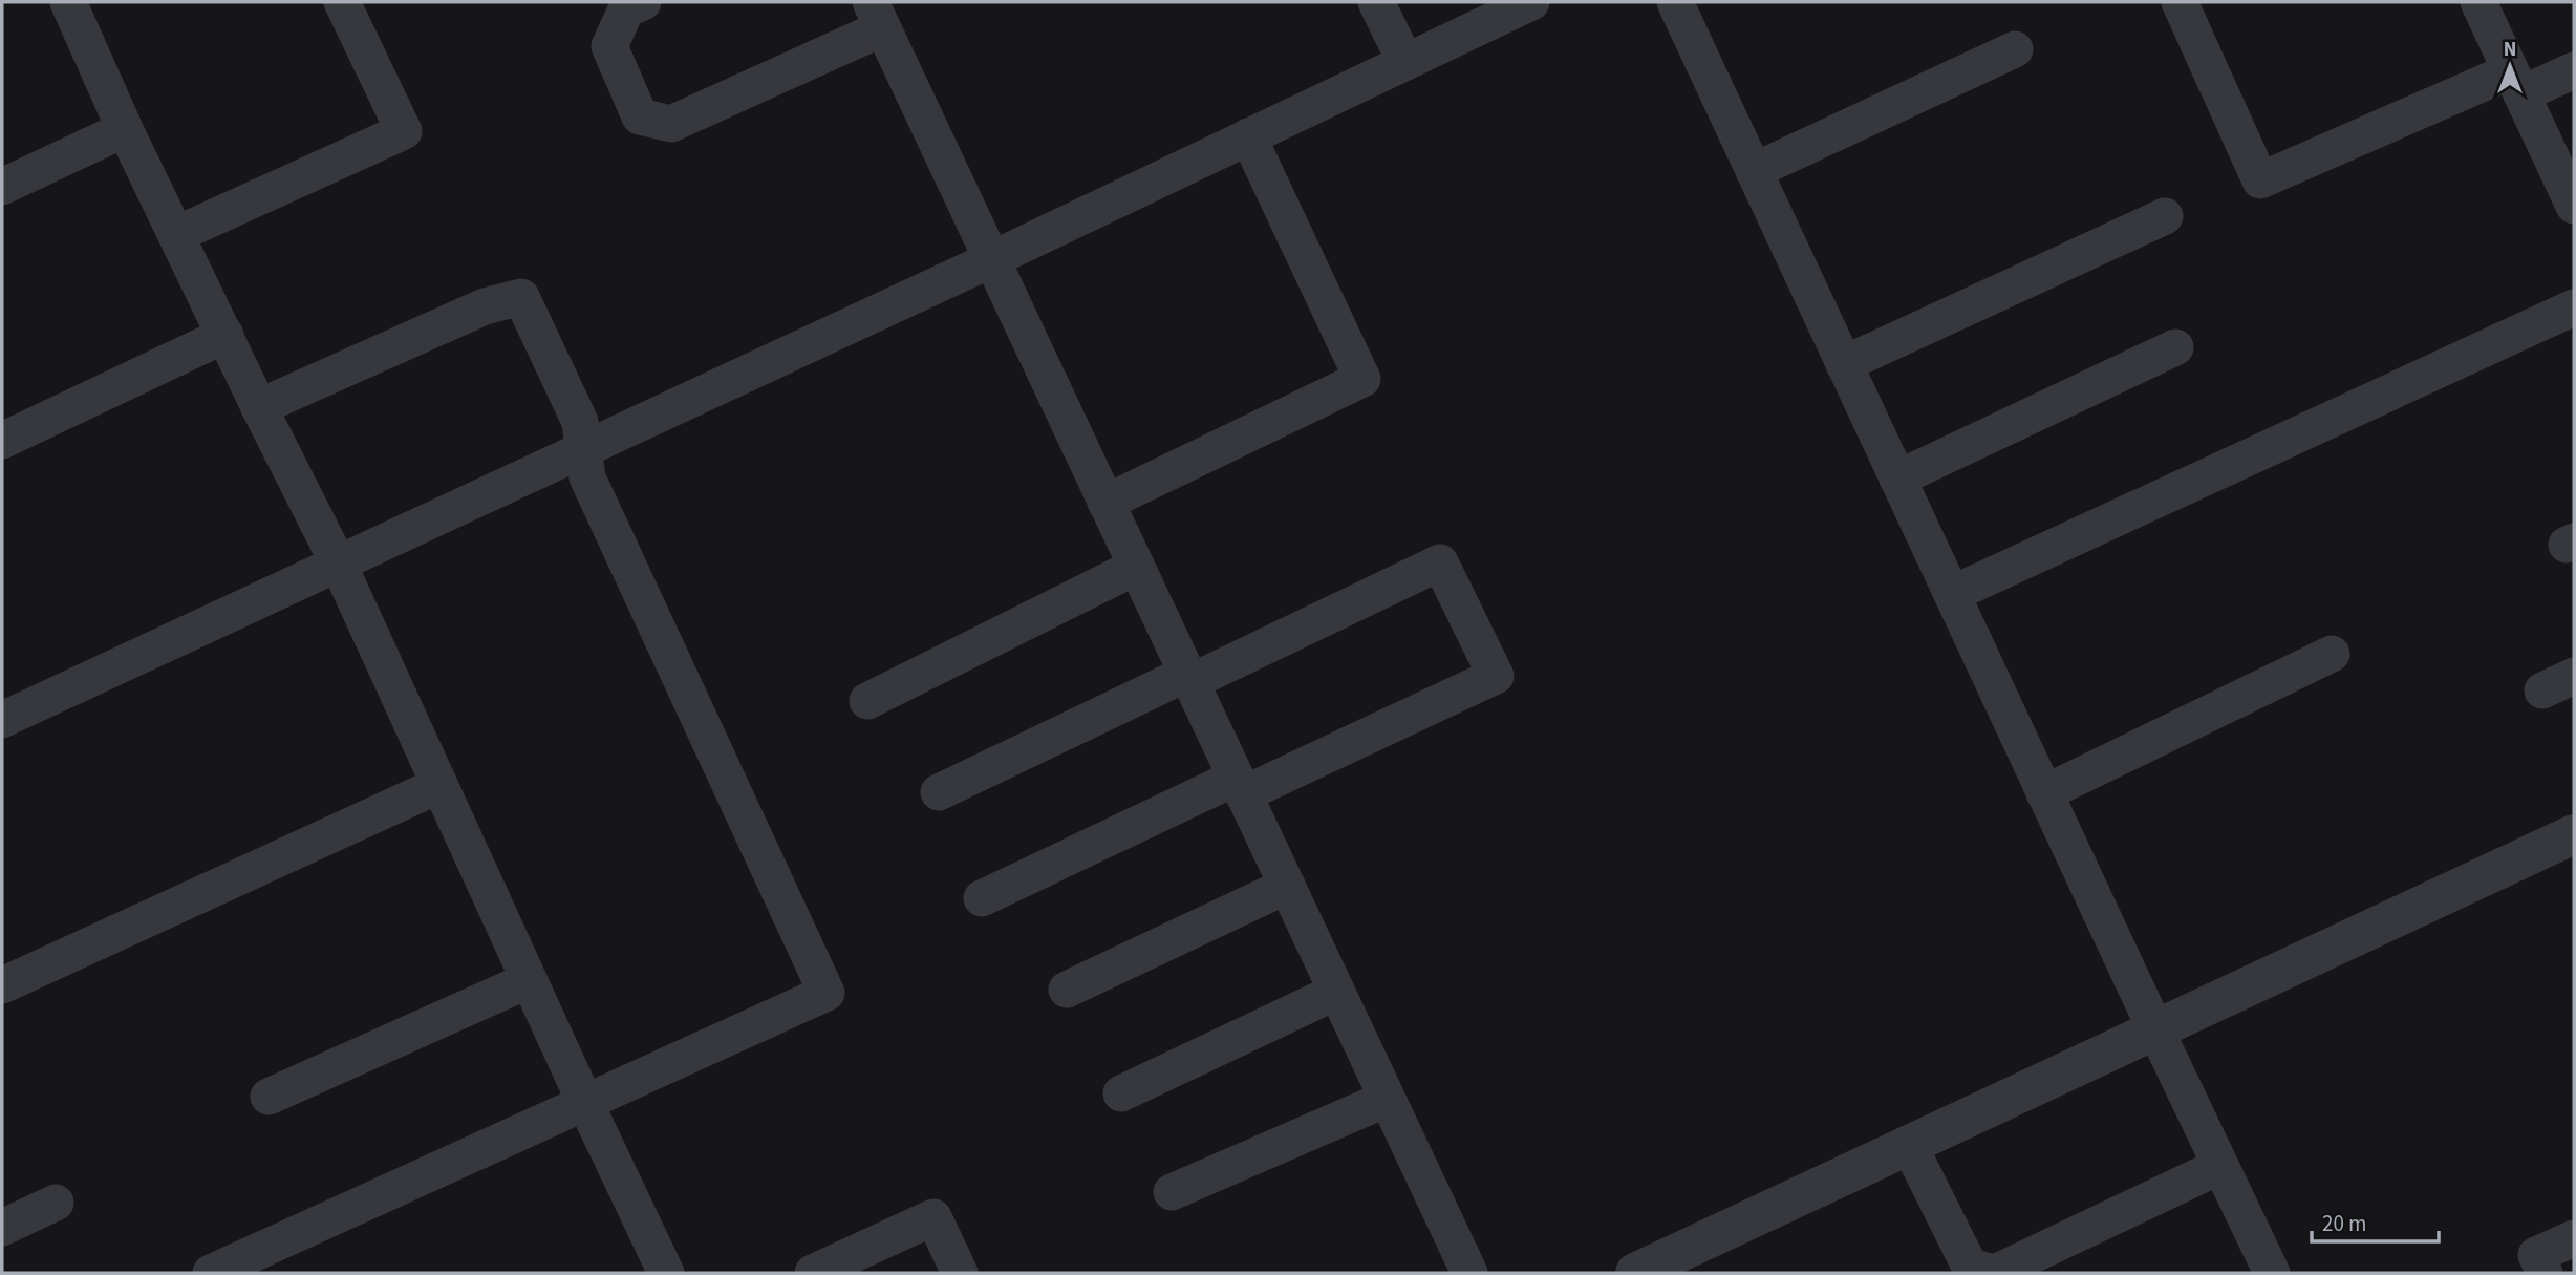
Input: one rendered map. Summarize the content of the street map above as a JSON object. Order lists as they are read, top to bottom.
{
  "scale_bar": "20 m",
  "north": "top"
}
